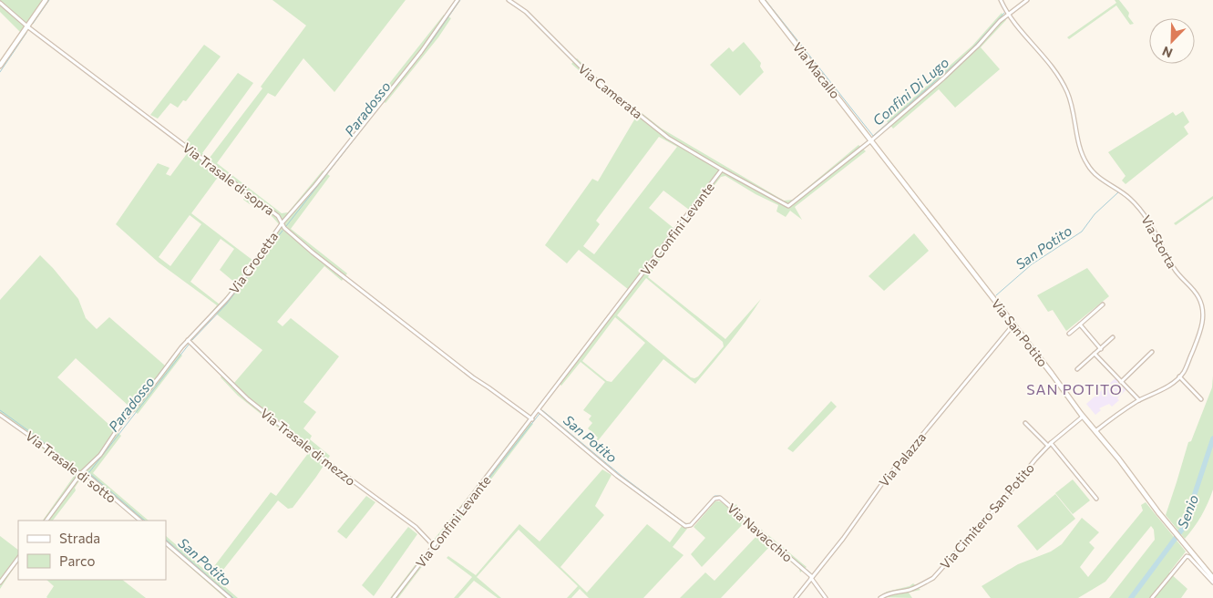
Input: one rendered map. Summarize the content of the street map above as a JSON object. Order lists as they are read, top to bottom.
{
  "streets": {
    "street": [
      "Via Macallo",
      "Via Camerata",
      "Via Trasale di sopra",
      "Via Confini Levante",
      "Via Storta",
      "Via Crocetta",
      "Via San Potito",
      "Via Trasale di mezzo",
      "Via Palazza",
      "Via Trasale di sotto",
      "Via Cimitero San Potito",
      "Via Navacchio"
    ]
  },
  "crossings": [
    ["Via Macallo", "Via Confini Levante"],
    ["Via Macallo", "Via San Potito"],
    ["Via Camerata", "Via Confini Levante"],
    ["Via Trasale di sopra", "Via Confini Levante"],
    ["Via Trasale di sopra", "Via Crocetta"],
    ["Via Confini Levante", "Via Storta"],
    ["Via Confini Levante", "Via San Potito"],
    ["Via Confini Levante", "Via Trasale di mezzo"],
    ["Via Confini Levante", "Via Navacchio"],
    ["Via Storta", "Via San Potito"],
    ["Via Crocetta", "Via Trasale di mezzo"],
    ["Via Crocetta", "Via Trasale di sotto"],
    ["Via San Potito", "Via Palazza"],
    ["Via San Potito", "Via Cimitero San Potito"],
    ["Via Palazza", "Via Navacchio"]
  ],
  "districts": ["SAN POTITO"],
  "water": [
    "Confini Di Lugo",
    "Paradosso",
    "San Potito",
    "Senio"
  ],
  "legend": ["Strada", "Parco"],
  "north": "bottom left"
}
